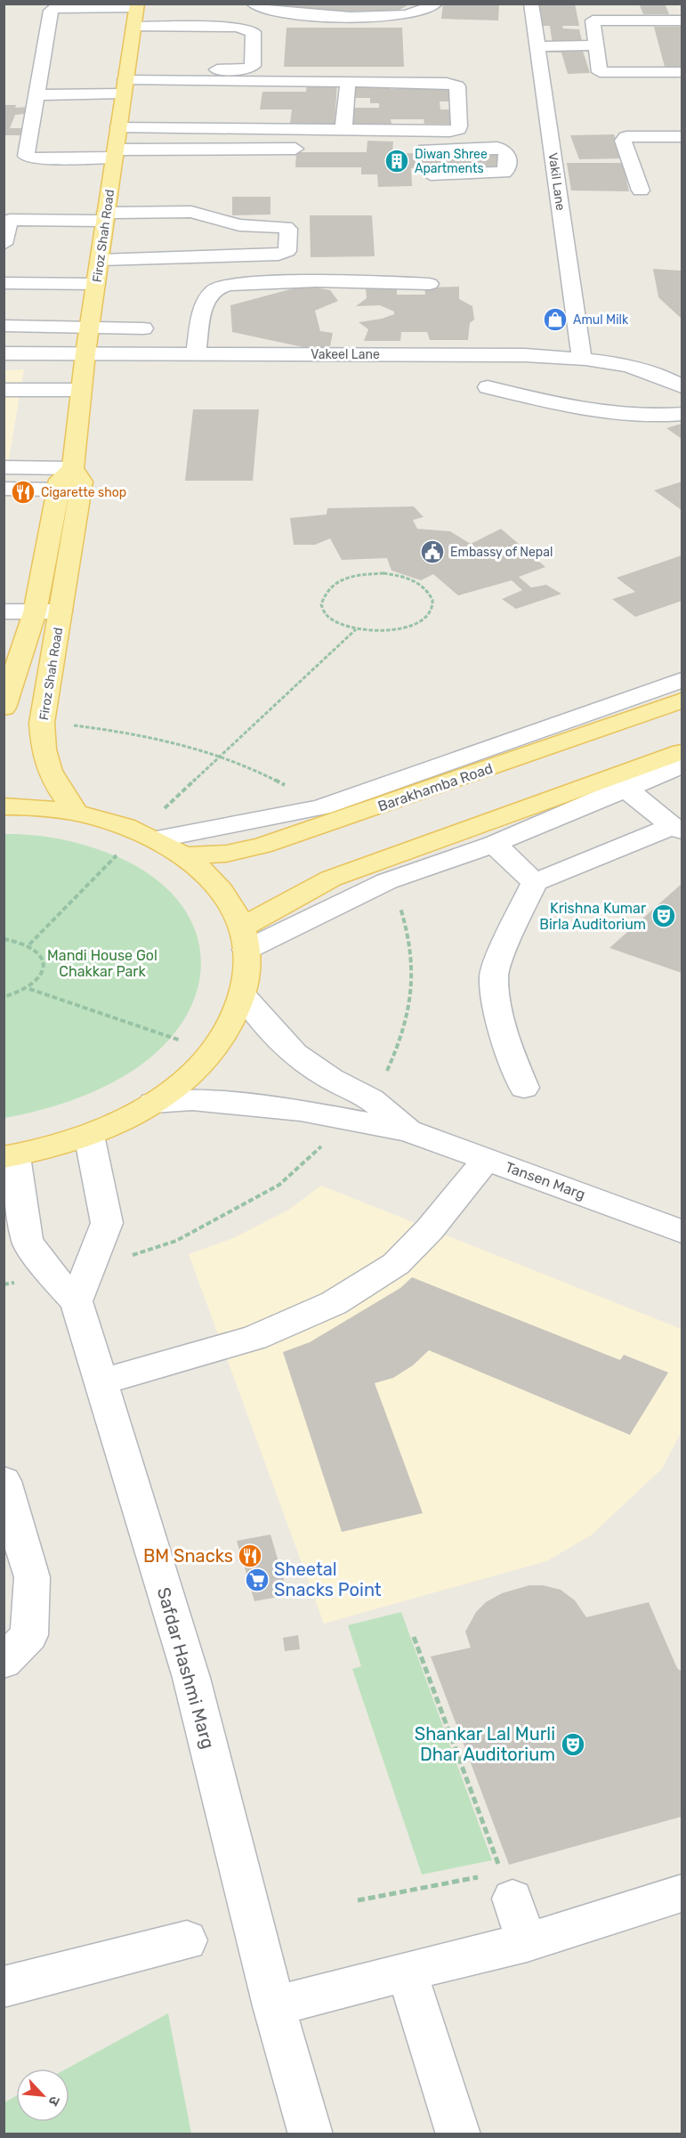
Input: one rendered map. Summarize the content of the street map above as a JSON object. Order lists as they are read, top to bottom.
{
  "streets": {
    "main road": ["Firoz Shah Road", "Barakhamba Road"],
    "street": [
      "Vakil Lane",
      "Vakeel Lane",
      "Tansen Marg",
      "Safdar Hashmi Marg"
    ]
  },
  "crossings": [
    ["Vakil Lane", "Vakeel Lane"],
    ["Firoz Shah Road", "Vakeel Lane"]
  ],
  "parks": ["Mandi House Gol Chakkar Park"],
  "places": {
    "building": ["Diwan Shree Apartments"],
    "shop": ["Amul Milk"],
    "restaurant": ["Cigarette shop", "BM Snacks"],
    "public building": ["Embassy of Nepal"],
    "theatre": ["Krishna Kumar Birla Auditorium", "Shankar Lal Murli Dhar Auditorium"],
    "supermarket": ["Sheetal Snacks Point"]
  },
  "north": "bottom right"
}
